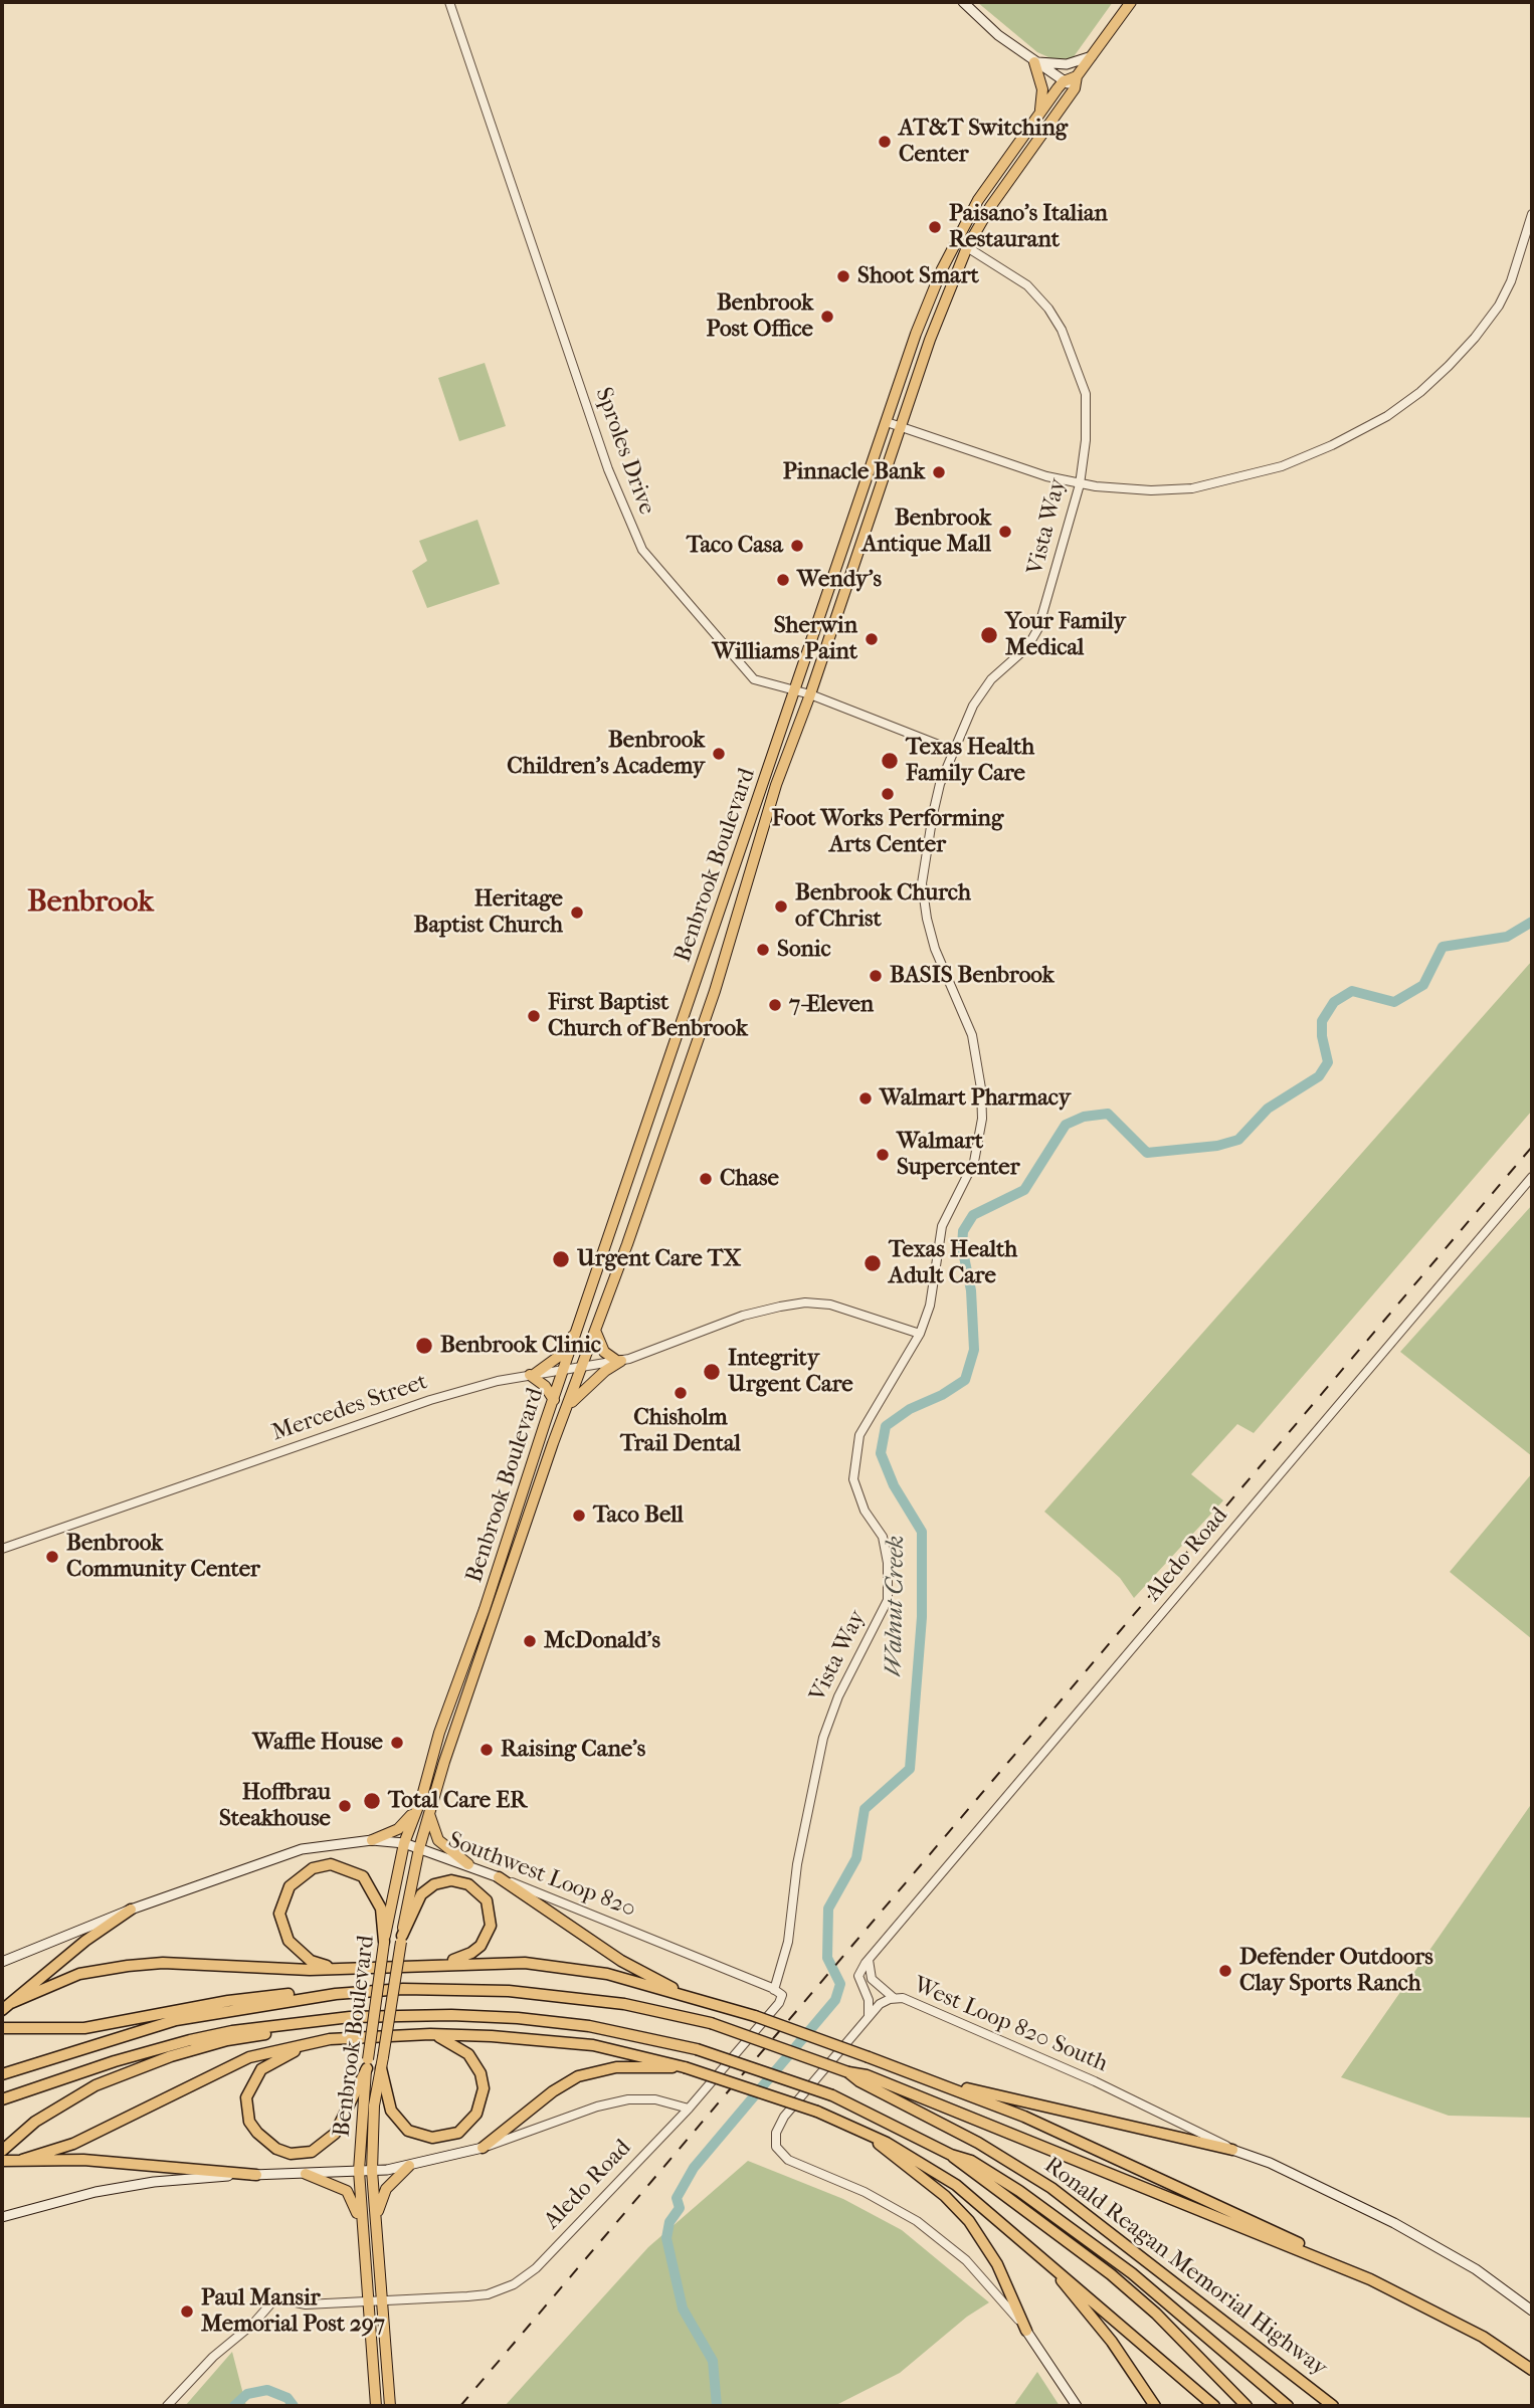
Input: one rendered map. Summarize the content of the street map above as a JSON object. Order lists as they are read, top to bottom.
{
  "streets": {
    "highway": ["Ronald Reagan Memorial Highway"],
    "main road": ["Benbrook Boulevard", "Southwest Loop 820", "West Loop 820 South"],
    "street": [
      "Sproles Drive",
      "Vista Way",
      "Mercedes Street",
      "Aledo Road"
    ]
  },
  "crossings": [
    ["Sproles Drive", "Vista Way"],
    ["Sproles Drive", "Benbrook Boulevard"],
    ["Vista Way", "Benbrook Boulevard"],
    ["Vista Way", "Mercedes Street"],
    ["Vista Way", "Southwest Loop 820"],
    ["Benbrook Boulevard", "Mercedes Street"],
    ["Benbrook Boulevard", "Aledo Road"],
    ["Benbrook Boulevard", "Southwest Loop 820"],
    ["Aledo Road", "Southwest Loop 820"]
  ],
  "districts": ["Benbrook"],
  "water": ["Walnut Creek"],
  "places": [
    "AT&T Switching Center",
    "Paisano's Italian Restaurant",
    "Shoot Smart",
    "Benbrook Post Office",
    "Pinnacle Bank",
    "Benbrook Antique Mall",
    "Taco Casa",
    "Wendy's",
    "Your Family Medical",
    "Sherwin Williams Paint",
    "Benbrook Children's Academy",
    "Texas Health Family Care",
    "Foot Works Performing Arts Center",
    "Benbrook Church of Christ",
    "Heritage Baptist Church",
    "Sonic",
    "BASIS Benbrook",
    "7-Eleven",
    "First Baptist Church of Benbrook",
    "Walmart Pharmacy",
    "Walmart Supercenter",
    "Chase",
    "Urgent Care TX",
    "Texas Health Adult Care",
    "Benbrook Clinic",
    "Integrity Urgent Care",
    "Chisholm Trail Dental",
    "Taco Bell",
    "Benbrook Community Center",
    "McDonald's",
    "Waffle House",
    "Raising Cane's",
    "Total Care ER",
    "Hoffbrau Steakhouse",
    "Defender Outdoors Clay Sports Ranch",
    "Paul Mansir Memorial Post 297"
  ]
}
